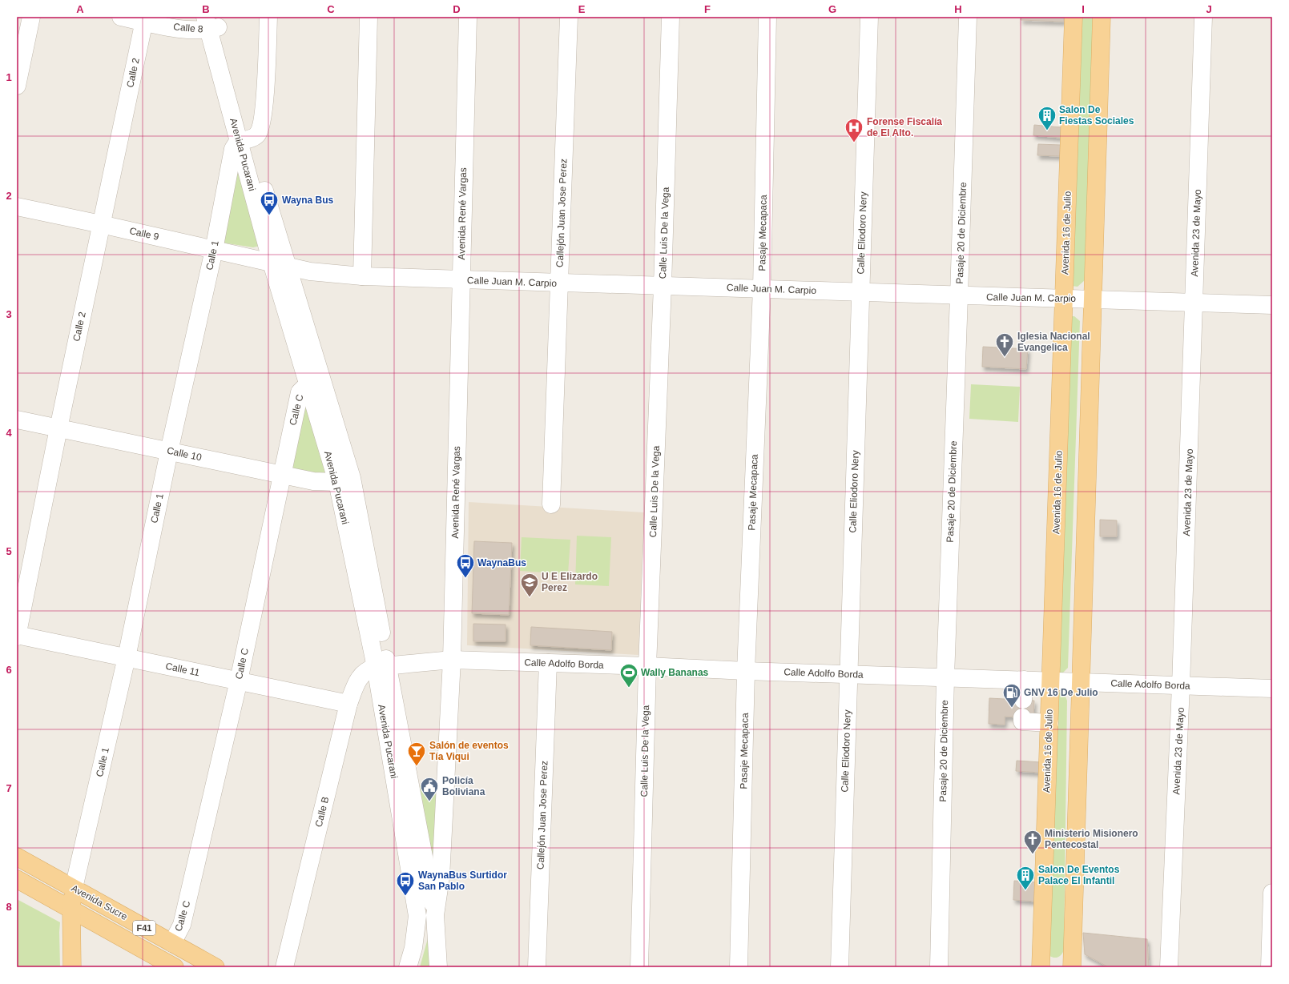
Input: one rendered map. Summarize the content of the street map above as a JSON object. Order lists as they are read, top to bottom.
{
  "streets": {
    "main road": ["Avenida 16 de Julio", "Avenida Sucre", "F41"],
    "street": [
      "Calle 8",
      "Calle 2",
      "Avenida Pucarani",
      "Callejón Juan Jose Perez",
      "Avenida René Vargas",
      "Calle Luis De la Vega",
      "Pasaje Mecapaca",
      "Calle Eliodoro Nery",
      "Pasaje 20 de Diciembre",
      "Avenida 23 de Mayo",
      "Calle 9",
      "Calle 1",
      "Calle Juan M. Carpio",
      "Calle C",
      "Calle 10",
      "Calle Adolfo Borda",
      "Calle 11",
      "Calle B"
    ]
  },
  "crossings": [
    ["Calle 8", "Calle 2"],
    ["Calle 8", "Avenida Pucarani"],
    ["Calle 2", "Calle 9"],
    ["Calle 2", "Calle 10"],
    ["Calle 2", "Calle 11"],
    ["Avenida Pucarani", "Avenida René Vargas"],
    ["Avenida Pucarani", "Calle 9"],
    ["Avenida Pucarani", "Calle 1"],
    ["Avenida Pucarani", "Calle Juan M. Carpio"],
    ["Avenida Pucarani", "Calle C"],
    ["Avenida Pucarani", "Calle 10"],
    ["Avenida Pucarani", "Calle Adolfo Borda"],
    ["Avenida Pucarani", "Calle B"],
    ["Callejón Juan Jose Perez", "Calle Juan M. Carpio"],
    ["Callejón Juan Jose Perez", "Calle Adolfo Borda"],
    ["Avenida René Vargas", "Calle Juan M. Carpio"],
    ["Avenida René Vargas", "Calle Adolfo Borda"],
    ["Calle Luis De la Vega", "Calle Juan M. Carpio"],
    ["Calle Luis De la Vega", "Calle Adolfo Borda"],
    ["Pasaje Mecapaca", "Calle Juan M. Carpio"],
    ["Pasaje Mecapaca", "Calle Adolfo Borda"],
    ["Calle Eliodoro Nery", "Calle Juan M. Carpio"],
    ["Calle Eliodoro Nery", "Calle Adolfo Borda"],
    ["Pasaje 20 de Diciembre", "Calle Juan M. Carpio"],
    ["Pasaje 20 de Diciembre", "Calle Adolfo Borda"],
    ["Avenida 16 de Julio", "Calle Juan M. Carpio"],
    ["Avenida 16 de Julio", "Calle Adolfo Borda"],
    ["Avenida 23 de Mayo", "Calle Juan M. Carpio"],
    ["Avenida 23 de Mayo", "Calle Adolfo Borda"],
    ["Calle 9", "Calle 1"],
    ["Calle 9", "Calle Juan M. Carpio"],
    ["Calle 1", "Calle 10"],
    ["Calle 1", "Calle 11"],
    ["Calle 1", "Avenida Sucre"],
    ["Calle C", "Calle 10"],
    ["Calle C", "Calle 11"],
    ["Calle C", "Avenida Sucre"],
    ["Calle Adolfo Borda", "Calle B"],
    ["Calle 11", "Calle B"]
  ],
  "places": {
    "building": ["Salon De Fiestas Sociales", "Salon De Eventos Palace El Infantil"],
    "hospital": ["Forense Fiscalía de El Alto."],
    "bus stop": ["Wayna Bus", "WaynaBus", "WaynaBus Surtidor San Pablo"],
    "church": ["Iglesia Nacional Evangelica", "Ministerio Misionero Pentecostal"],
    "school or university": ["U E Elizardo Perez"],
    "sports": ["Wally Bananas"],
    "fuel station": ["GNV 16 De Julio"],
    "bar": ["Salón de eventos Tía Viqui"],
    "public building": ["Policía Boliviana"]
  },
  "grid": {
    "columns": [
      "A",
      "B",
      "C",
      "D",
      "E",
      "F",
      "G",
      "H",
      "I",
      "J"
    ],
    "rows": [
      "1",
      "2",
      "3",
      "4",
      "5",
      "6",
      "7",
      "8"
    ]
  }
}
